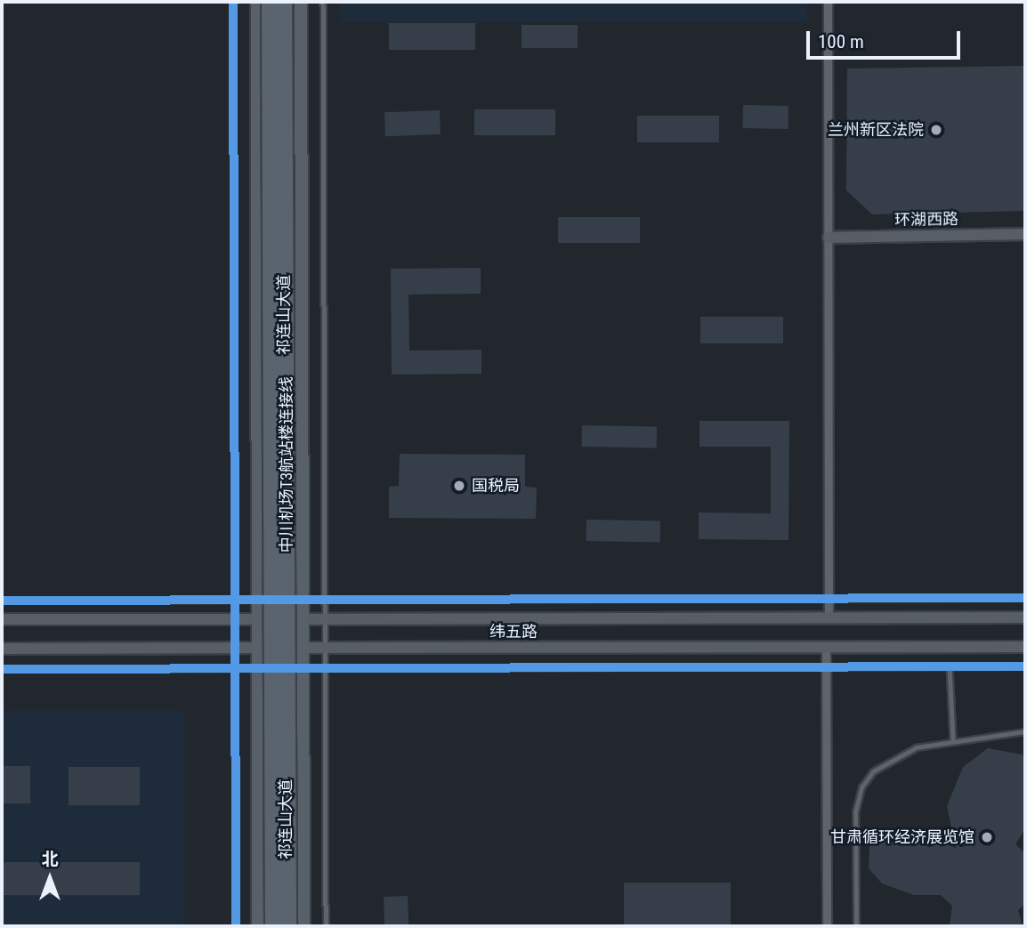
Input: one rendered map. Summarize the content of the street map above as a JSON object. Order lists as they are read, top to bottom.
{
  "streets": {
    "highway": ["中川机场T3航站楼连接线"],
    "main road": ["祁连山大道"],
    "street": ["环湖西路", "纬五路"]
  },
  "crossings": [
    ["祁连山大道", "纬五路"]
  ],
  "places": ["兰州新区法院", "国税局", "甘肃循环经济展览馆"],
  "scale_bar": "100 m",
  "north": "top"
}
